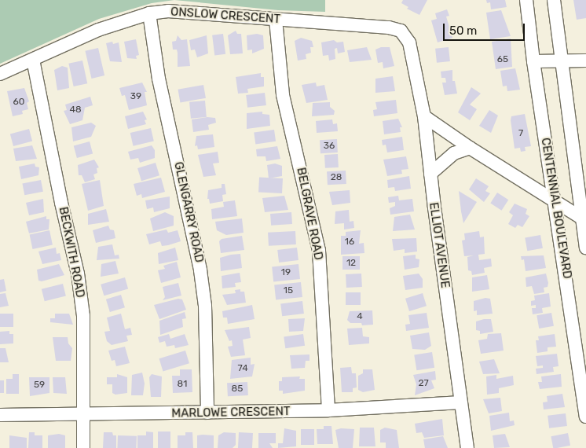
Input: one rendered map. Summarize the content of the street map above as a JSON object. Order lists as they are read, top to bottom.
{
  "streets": {
    "street": [
      "ONSLOW CRESCENT",
      "CENTENNIAL BOULEVARD",
      "GLENGARRY ROAD",
      "BELGRAVE ROAD",
      "ELLIOT AVENUE",
      "BECKWITH ROAD",
      "MARLOWE CRESCENT"
    ]
  },
  "crossings": [
    ["ONSLOW CRESCENT", "GLENGARRY ROAD"],
    ["ONSLOW CRESCENT", "BELGRAVE ROAD"],
    ["ONSLOW CRESCENT", "ELLIOT AVENUE"],
    ["ONSLOW CRESCENT", "BECKWITH ROAD"],
    ["GLENGARRY ROAD", "MARLOWE CRESCENT"],
    ["BELGRAVE ROAD", "MARLOWE CRESCENT"],
    ["ELLIOT AVENUE", "MARLOWE CRESCENT"],
    ["BECKWITH ROAD", "MARLOWE CRESCENT"]
  ],
  "house_numbers": [
    "65",
    "39",
    "60",
    "48",
    "7",
    "36",
    "28",
    "16",
    "12",
    "19",
    "15",
    "4",
    "74",
    "27",
    "81",
    "59",
    "85"
  ],
  "scale_bar": "50 m"
}
